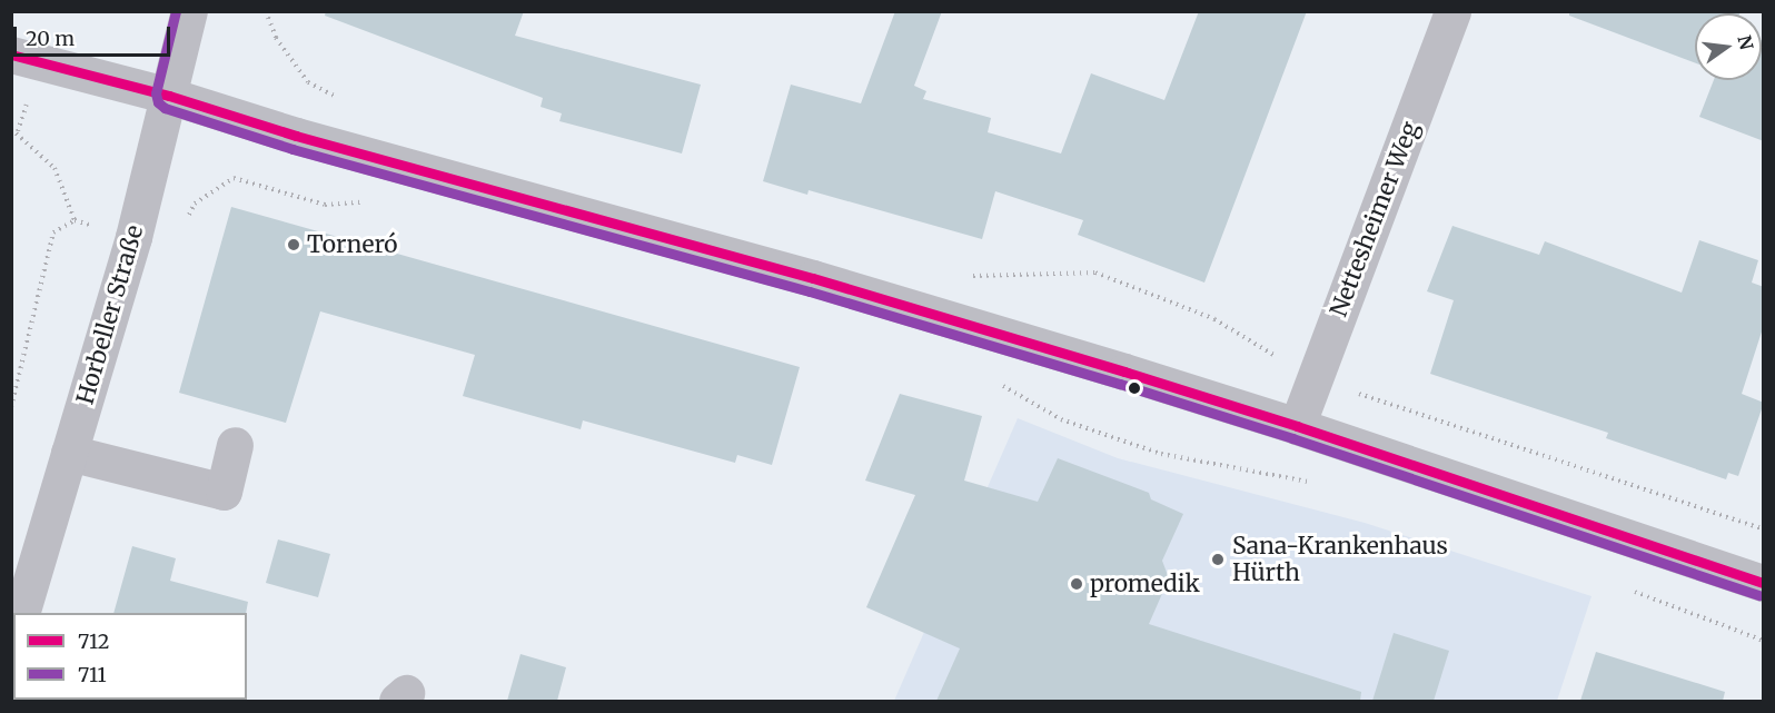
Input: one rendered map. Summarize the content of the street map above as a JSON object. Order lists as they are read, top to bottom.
{
  "streets": {
    "street": ["Nettesheimer Weg", "Horbeller Straße"]
  },
  "places": ["Torneró", "Sana-Krankenhaus Hürth", "promedik"],
  "lines": ["transit line 711", "transit line 712"],
  "legend": ["712", "711"],
  "scale_bar": "20 m",
  "north": "right"
}
